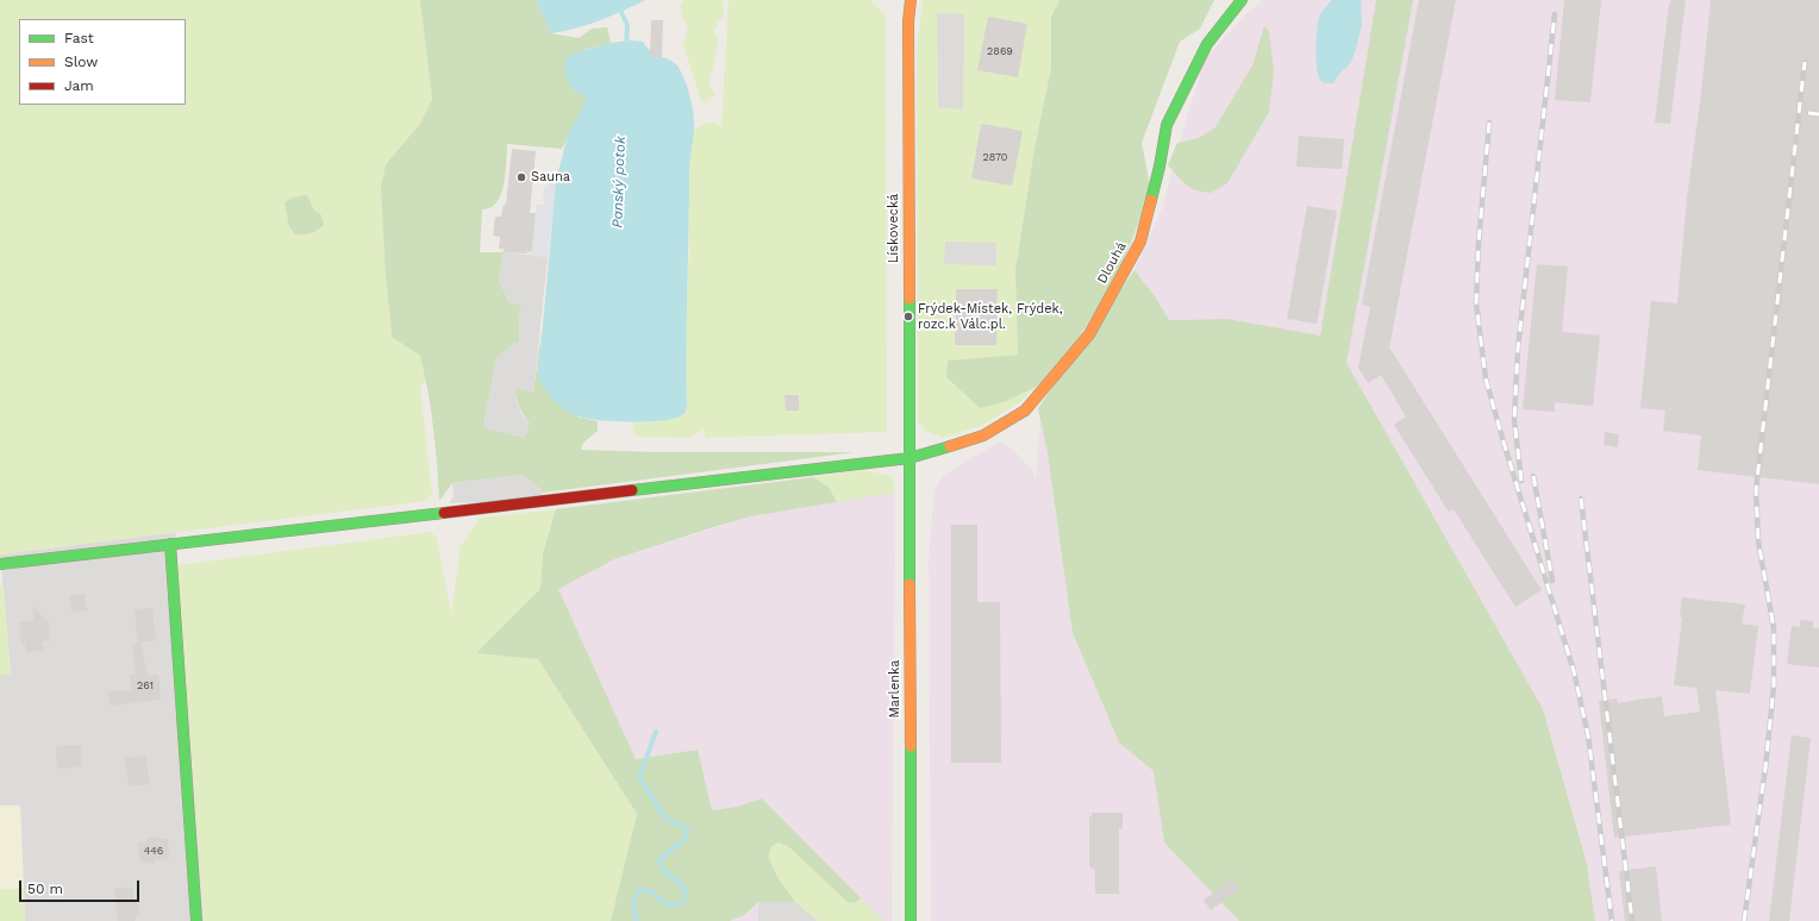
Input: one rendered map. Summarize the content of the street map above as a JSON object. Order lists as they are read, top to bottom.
{
  "streets": {
    "street": ["Lískovecká", "Dlouhá", "Marlenka"]
  },
  "crossings": [
    ["Lískovecká", "Dlouhá"],
    ["Lískovecká", "Marlenka"],
    ["Dlouhá", "Marlenka"]
  ],
  "water": ["Panský potok"],
  "places": ["Sauna", "Frýdek-Místek, Frýdek, rozc.k Válc.pl."],
  "house_numbers": [
    "2869",
    "2870",
    "261",
    "446"
  ],
  "legend": ["Fast", "Slow", "Jam"],
  "scale_bar": "50 m"
}
